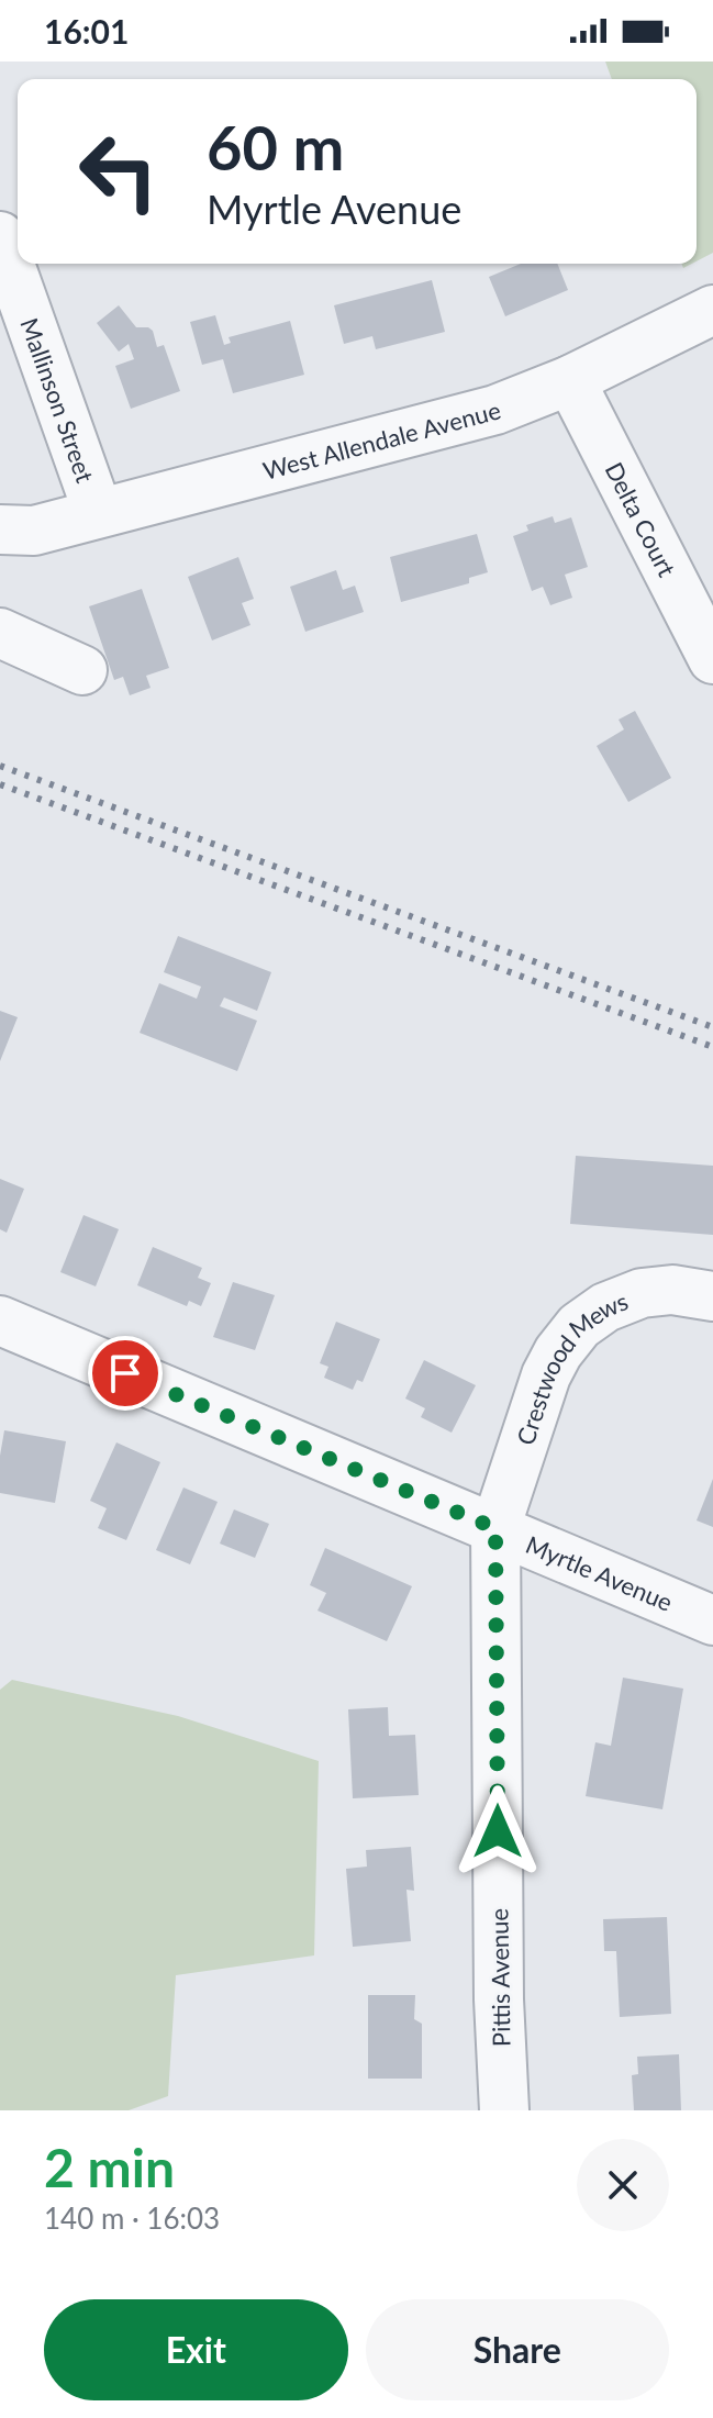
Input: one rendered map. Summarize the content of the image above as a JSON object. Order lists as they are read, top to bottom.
{
  "streets": {
    "street": [
      "Mallinson Street",
      "West Allendale Avenue",
      "Delta Court",
      "Crestwood Mews",
      "Myrtle Avenue",
      "Pittis Avenue"
    ]
  },
  "crossings": [
    ["Mallinson Street", "West Allendale Avenue"],
    ["West Allendale Avenue", "Delta Court"],
    ["Crestwood Mews", "Myrtle Avenue"],
    ["Crestwood Mews", "Pittis Avenue"],
    ["Myrtle Avenue", "Pittis Avenue"]
  ],
  "page": {
    "status": "16:01",
    "turn": ["60 m", "Myrtle Avenue"],
    "heading": ["2 min", "140 m · 16:03"],
    "buttons": ["Exit", "Share"]
  }
}
